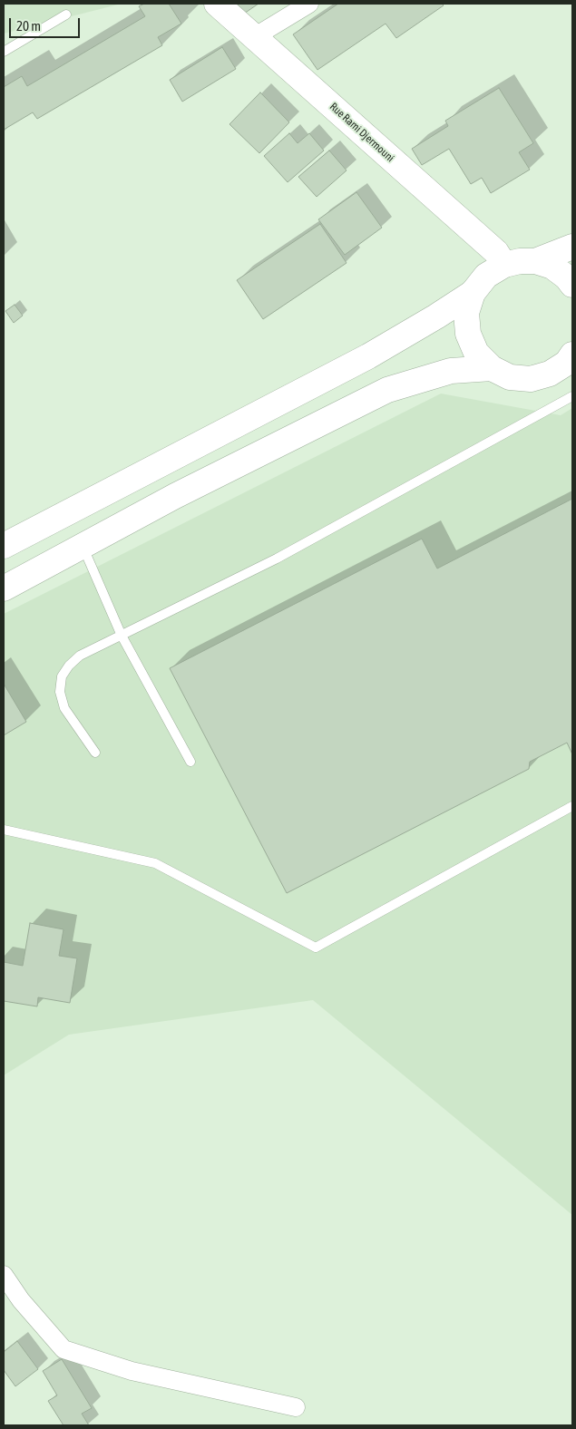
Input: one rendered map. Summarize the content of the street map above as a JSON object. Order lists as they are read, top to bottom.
{
  "streets": {
    "main road": ["Rue Rami Djermouni"]
  },
  "scale_bar": "20 m"
}
